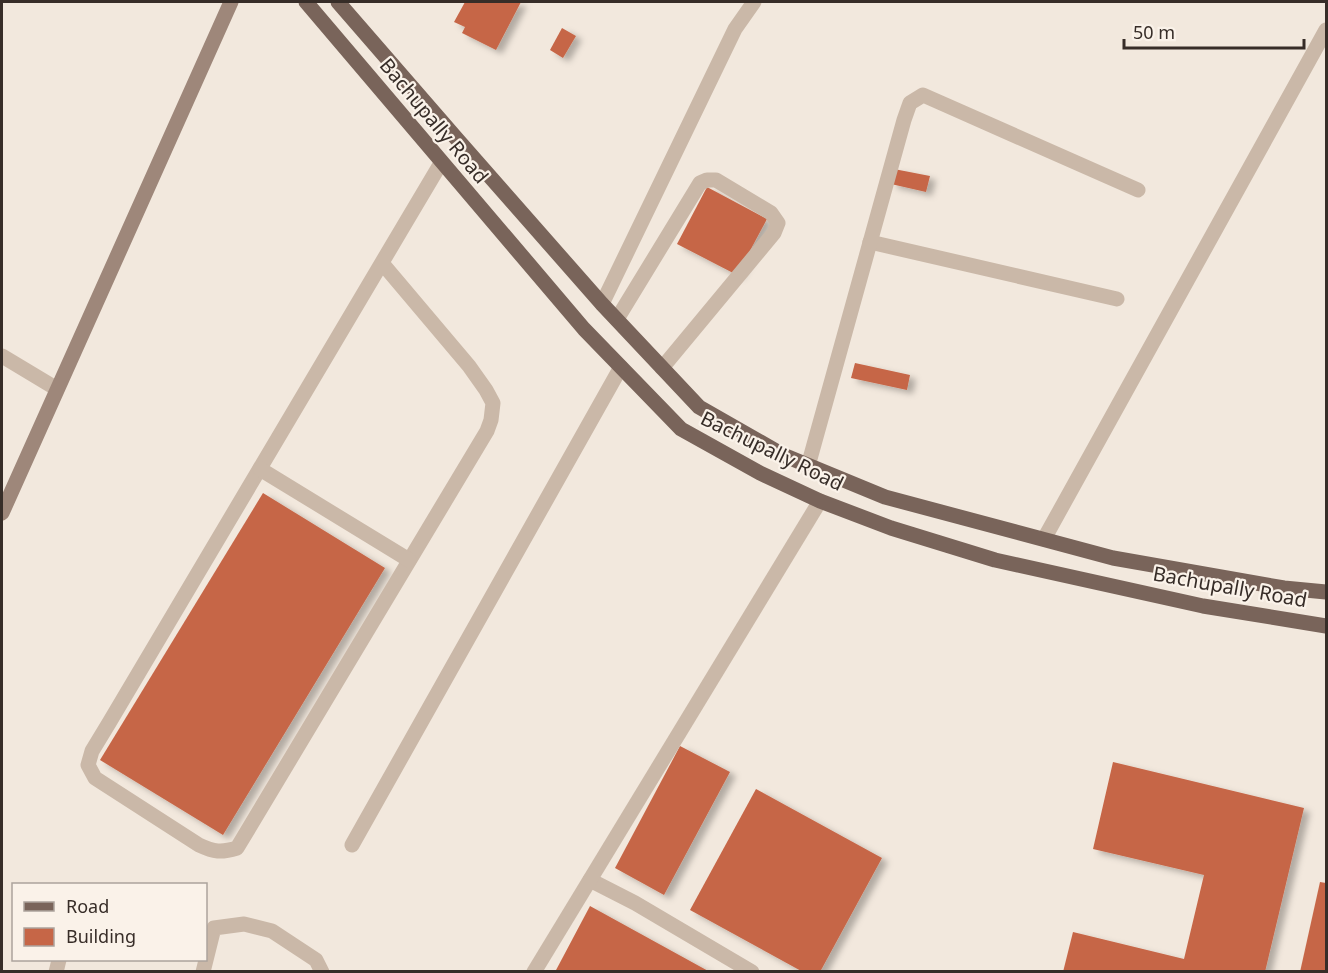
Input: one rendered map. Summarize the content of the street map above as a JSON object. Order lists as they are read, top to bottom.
{
  "streets": {
    "main road": ["Bachupally Road"]
  },
  "legend": ["Road", "Building"],
  "scale_bar": "50 m"
}
